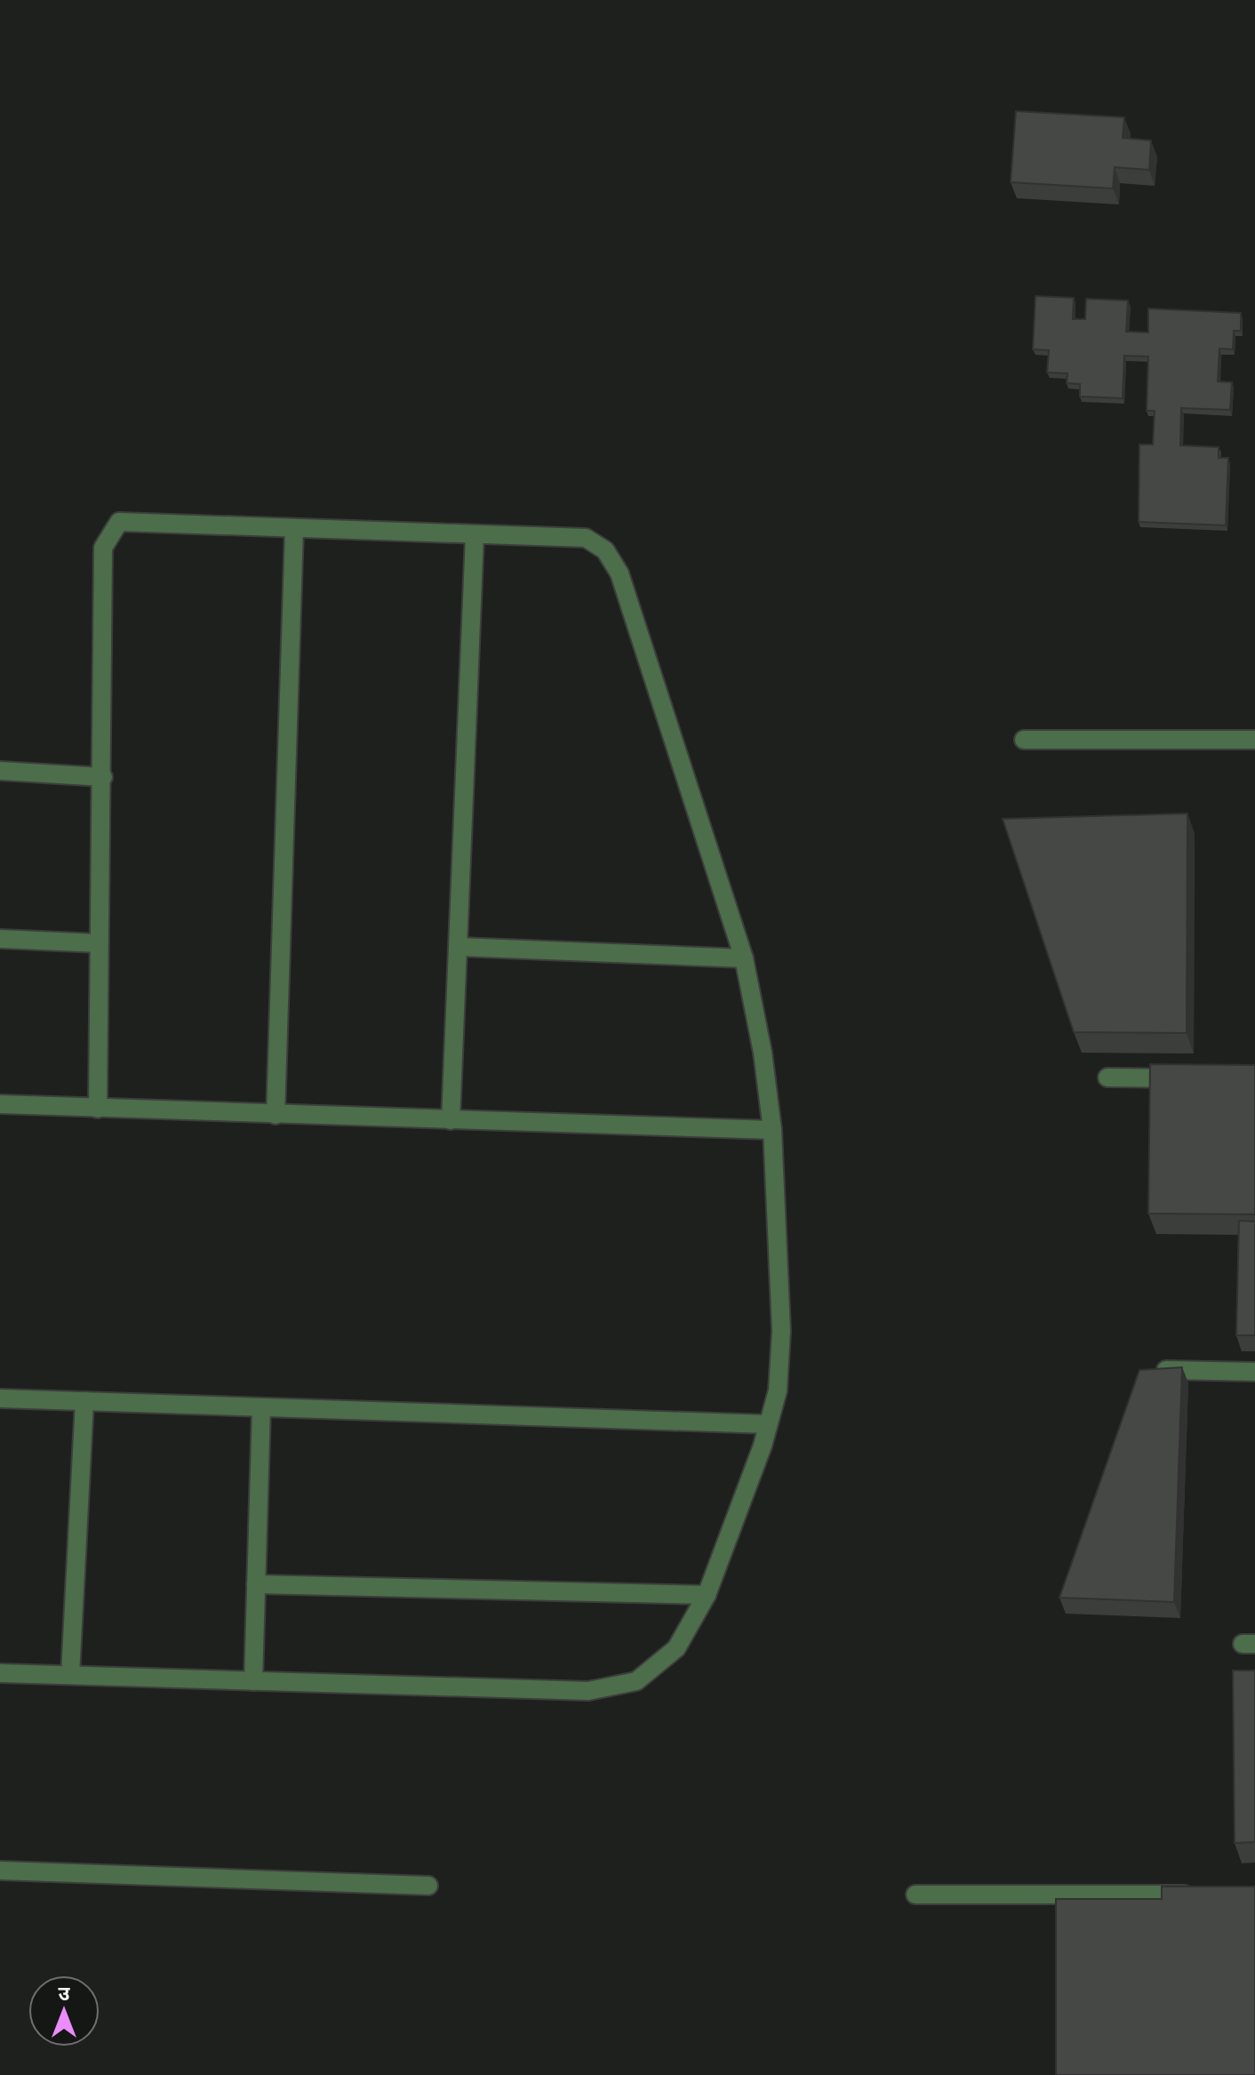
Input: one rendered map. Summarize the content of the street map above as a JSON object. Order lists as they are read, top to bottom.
{
  "north": "top"
}
